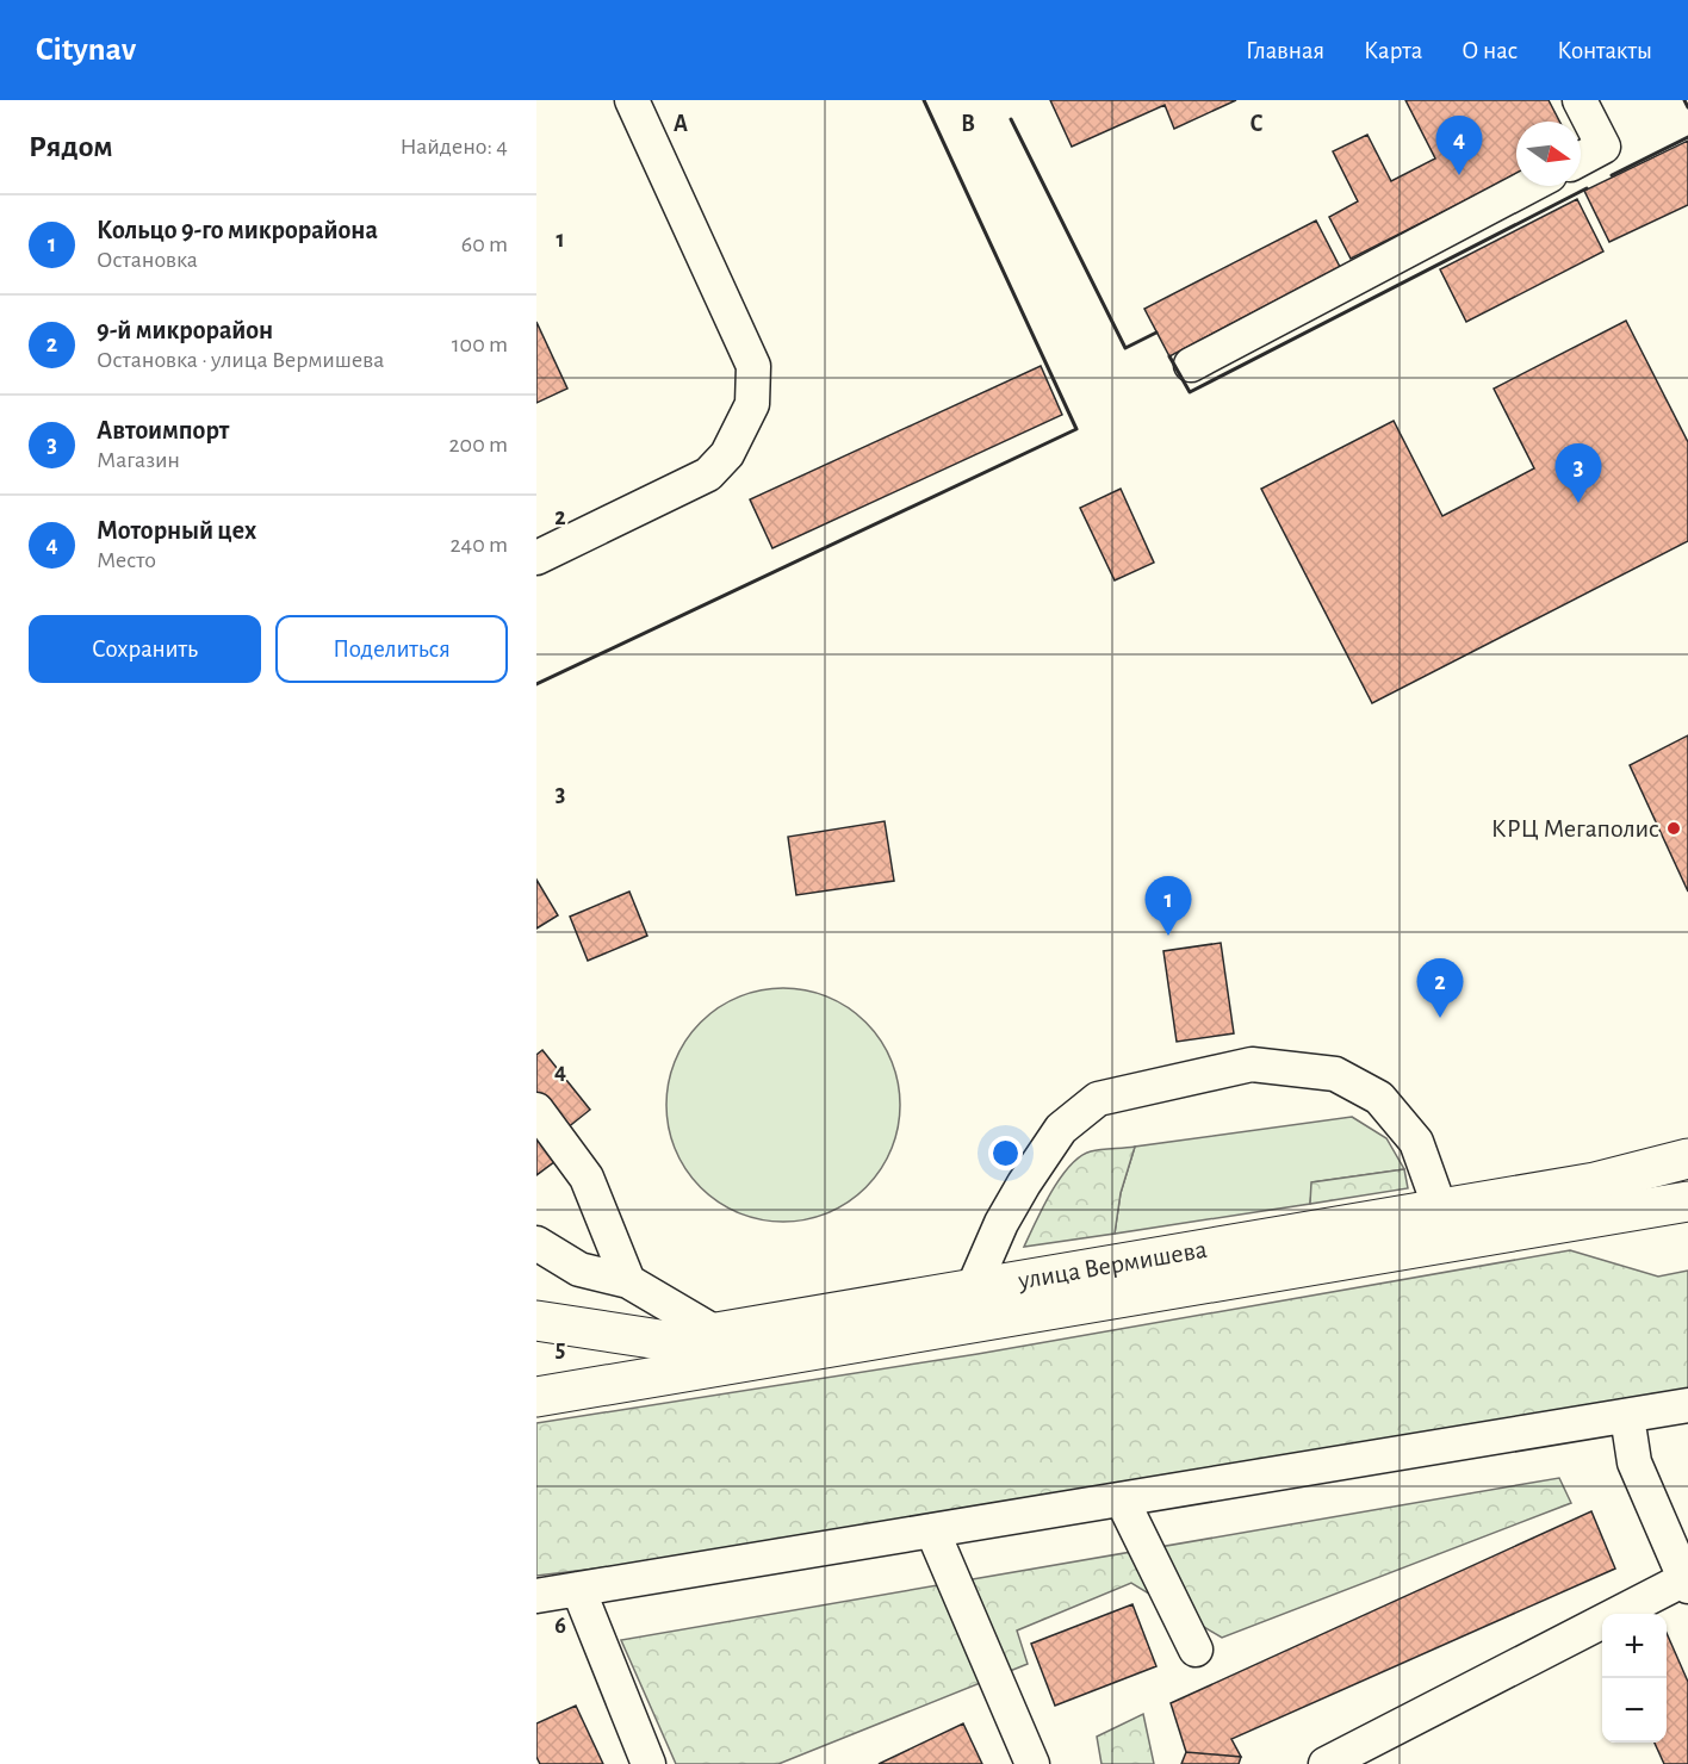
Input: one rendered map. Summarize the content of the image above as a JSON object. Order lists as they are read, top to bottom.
{
  "streets": {
    "main road": ["улица Вермишева"]
  },
  "places": ["КРЦ Мегаполис"],
  "north": "right",
  "page": {
    "header": "Citynav",
    "nav": [
      "Главная",
      "Карта",
      "О нас",
      "Контакты"
    ],
    "heading": ["Рядом", "Найдено: 4"],
    "pins": [
      "4",
      "3",
      "1",
      "2"
    ],
    "list": [
      {
        "mark": "1",
        "name": "Кольцо 9-го микрорайона",
        "note": "Остановка",
        "value": "60 m"
      },
      {
        "mark": "2",
        "name": "9-й микрорайон",
        "note": "Остановка · улица Вермишева",
        "value": "100 m"
      },
      {
        "mark": "3",
        "name": "Автоимпорт",
        "note": "Магазин",
        "value": "200 m"
      },
      {
        "mark": "4",
        "name": "Моторный цех",
        "note": "Место",
        "value": "240 m"
      }
    ],
    "buttons": ["Сохранить", "Поделиться"],
    "map_buttons": ["+", "−"]
  },
  "grid": {
    "columns": ["A", "B", "C"],
    "rows": [
      "1",
      "2",
      "3",
      "4",
      "5",
      "6"
    ]
  }
}
